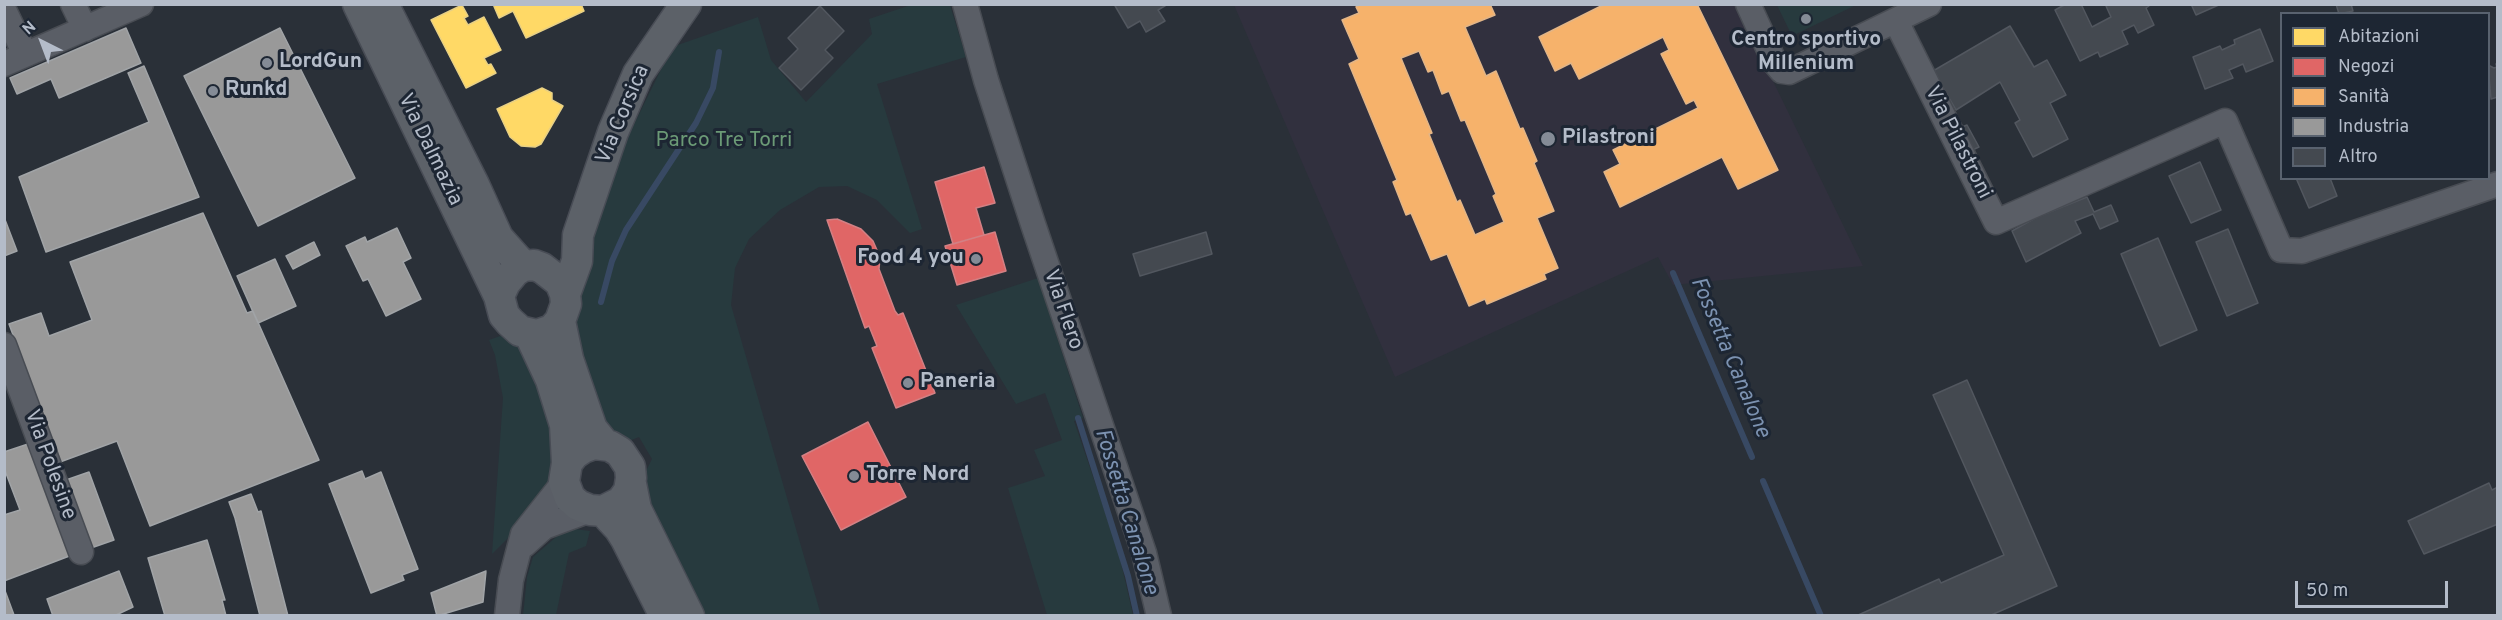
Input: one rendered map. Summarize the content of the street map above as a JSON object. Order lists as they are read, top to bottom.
{
  "streets": {
    "main road": ["Via Corsica", "Via Dalmazia"],
    "street": ["Via Pilastroni", "Via Flero", "Via Polesine"]
  },
  "crossings": [
    ["Via Corsica", "Via Dalmazia"]
  ],
  "water": ["Fossetta Canalone"],
  "parks": ["Parco Tre Torri"],
  "places": [
    "Centro sportivo Millenium",
    "LordGun",
    "Runkd",
    "Pilastroni",
    "Food 4 you",
    "Paneria",
    "Torre Nord"
  ],
  "legend": [
    "Abitazioni",
    "Negozi",
    "Sanità",
    "Industria",
    "Altro"
  ],
  "scale_bar": "50 m",
  "north": "top left"
}
